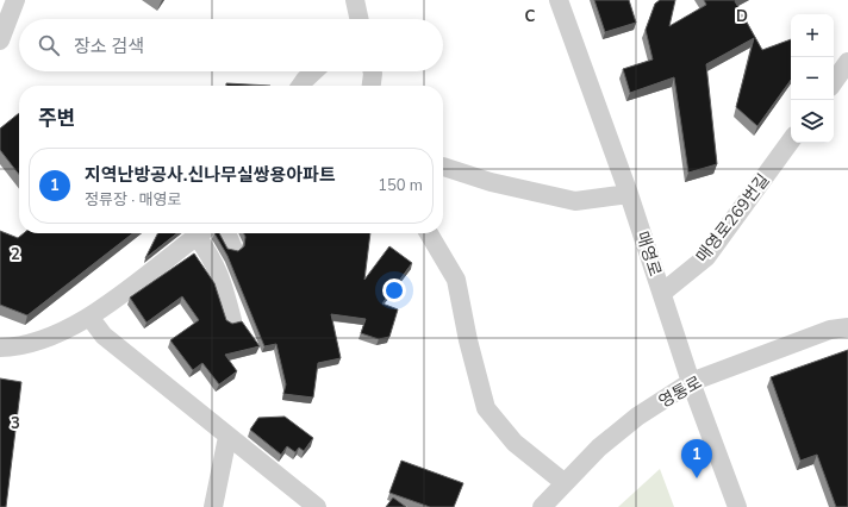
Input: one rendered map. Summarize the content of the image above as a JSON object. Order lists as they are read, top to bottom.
{
  "streets": {
    "street": ["매영로269번길", "매영로", "영통로"]
  },
  "crossings": [
    ["매영로269번길", "매영로"],
    ["매영로", "영통로"]
  ],
  "page": {
    "map_buttons": ["+", "−"],
    "search": "장소 검색",
    "heading": "주변",
    "list": [
      {
        "mark": "1",
        "name": "지역난방공사.신나무실쌍용아파트",
        "note": "정류장 · 매영로",
        "value": "150 m"
      }
    ],
    "pins": "1"
  },
  "grid": {
    "columns": ["C", "D"],
    "rows": ["2", "3"]
  }
}
